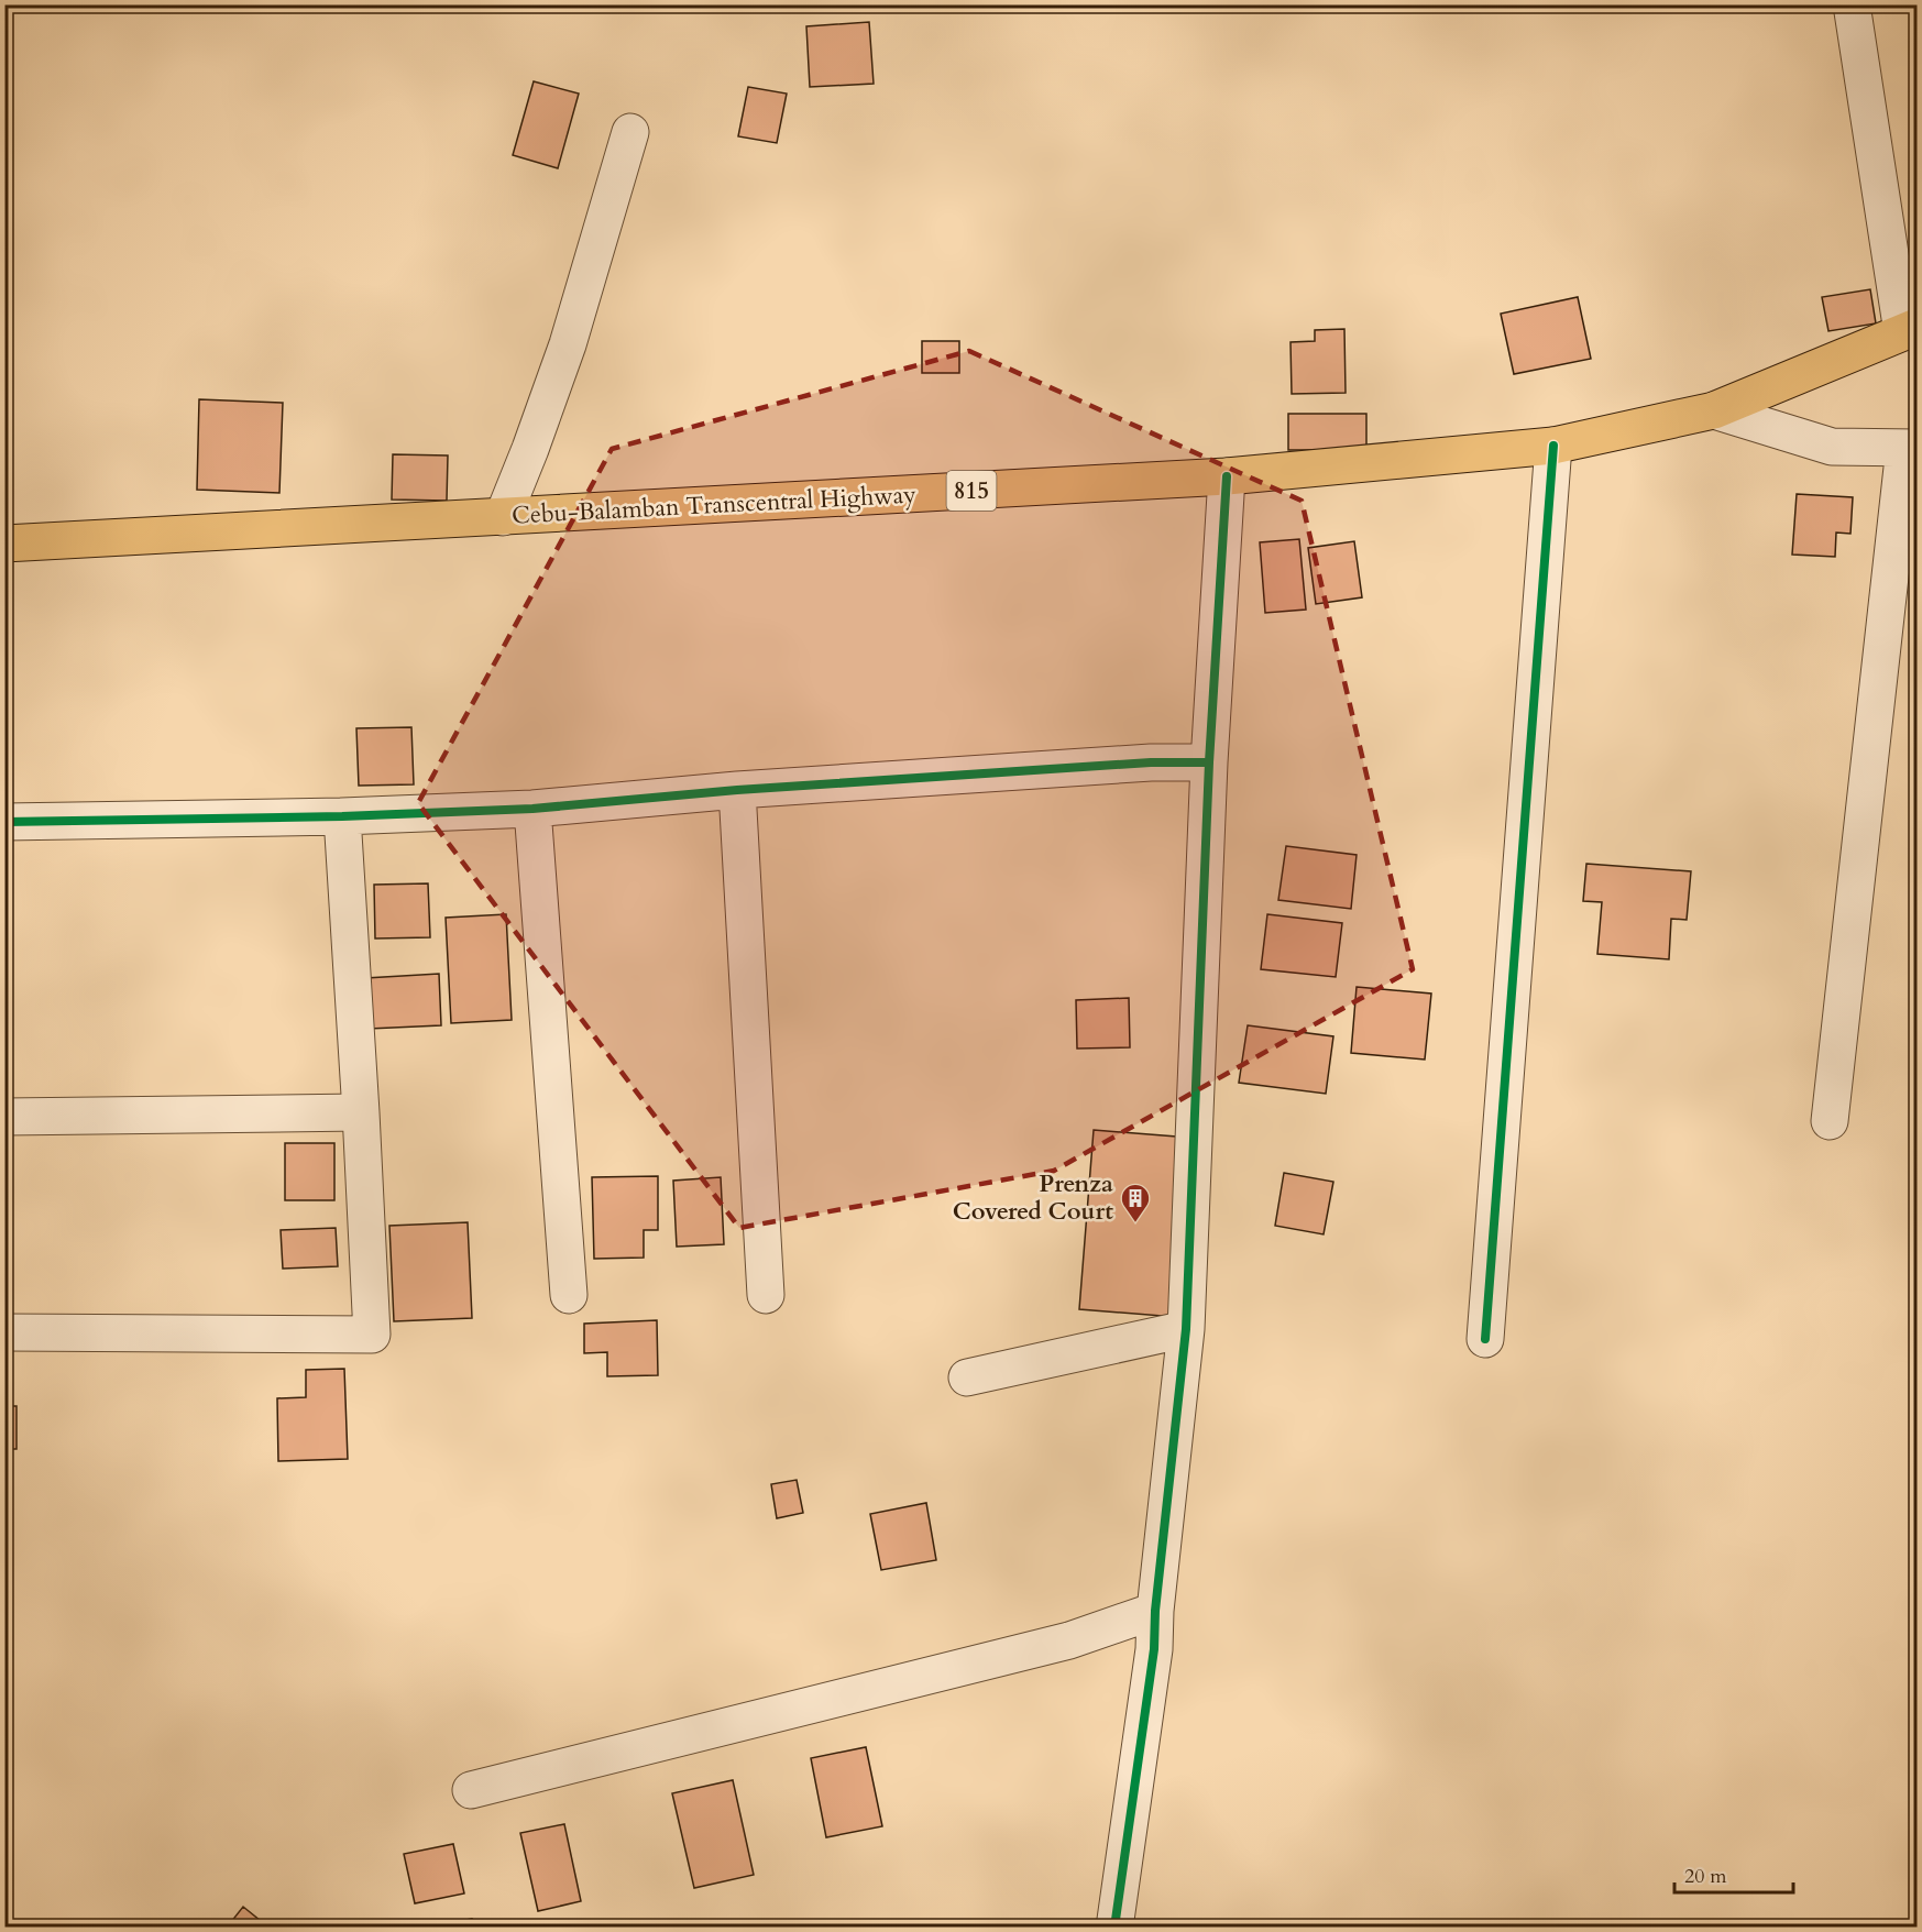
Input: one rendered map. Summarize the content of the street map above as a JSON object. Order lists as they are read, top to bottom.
{
  "streets": {
    "main road": ["815", "Cebu-Balamban Transcentral Highway"]
  },
  "places": {
    "building": ["Prenza Covered Court"]
  },
  "scale_bar": "20 m"
}
